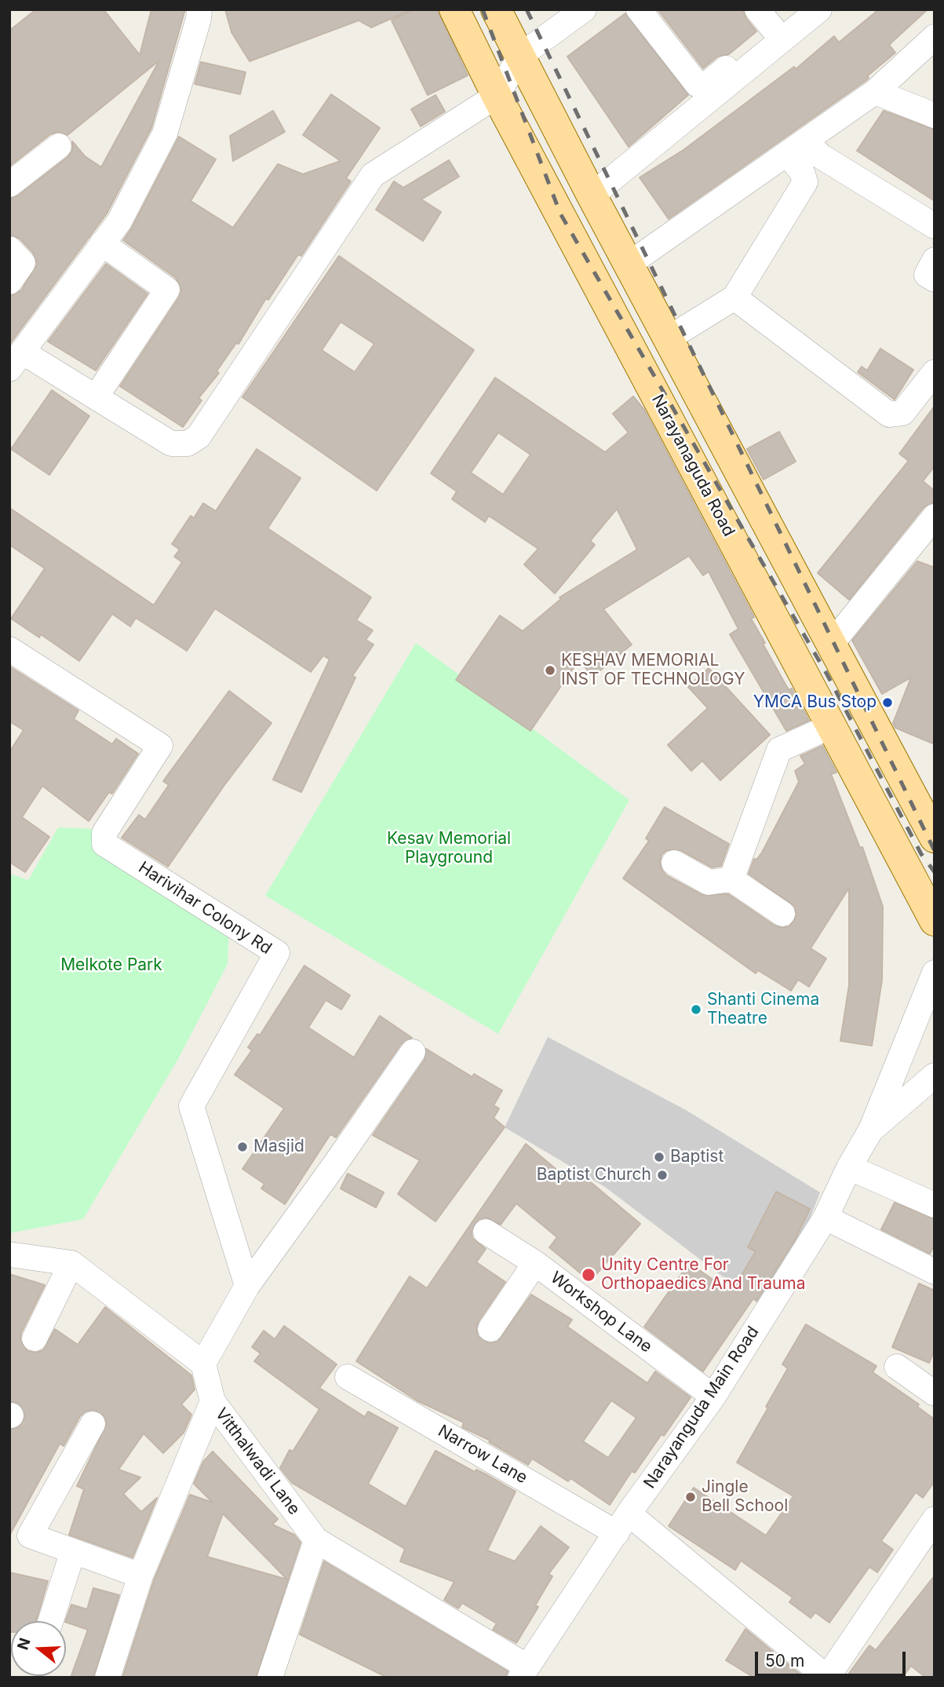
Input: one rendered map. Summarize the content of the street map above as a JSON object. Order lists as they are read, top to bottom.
{
  "streets": {
    "main road": ["Narayanaguda Road"],
    "street": [
      "Harivihar Colony Rd",
      "Workshop Lane",
      "Narayanguda Main Road",
      "Narrow Lane",
      "Vitthalwadi Lane"
    ]
  },
  "crossings": [
    ["Workshop Lane", "Narayanguda Main Road"],
    ["Narayanguda Main Road", "Narrow Lane"],
    ["Narayanguda Main Road", "Vitthalwadi Lane"]
  ],
  "parks": ["Kesav Memorial Playground", "Melkote Park"],
  "places": [
    "KESHAV MEMORIAL INST OF TECHNOLOGY",
    "YMCA Bus Stop",
    "Shanti Cinema Theatre",
    "Masjid",
    "Baptist",
    "Baptist Church",
    "Unity Centre For Orthopaedics And Trauma",
    "Jingle Bell School"
  ],
  "scale_bar": "50 m",
  "north": "left"
}
